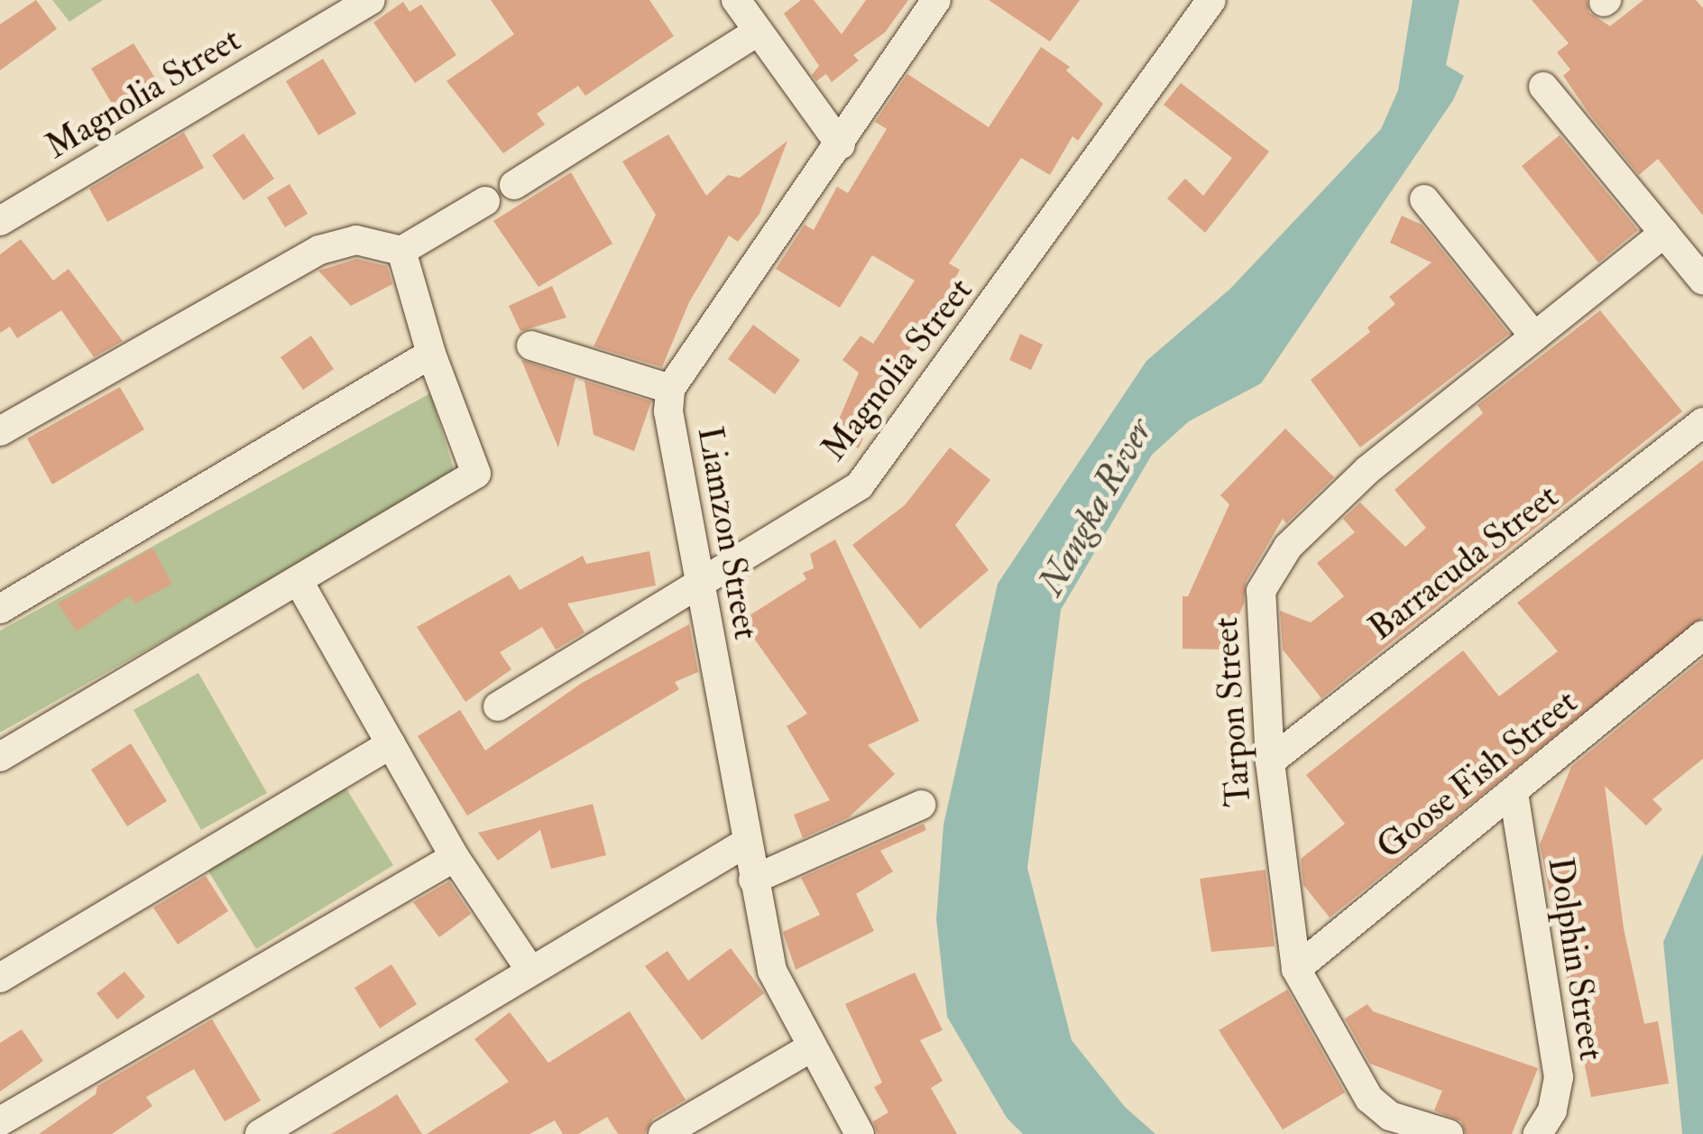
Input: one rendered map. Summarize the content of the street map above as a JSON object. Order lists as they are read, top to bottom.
{
  "streets": {
    "street": [
      "Magnolia Street",
      "Liamzon Street",
      "Barracuda Street",
      "Tarpon Street",
      "Goose Fish Street",
      "Dolphin Street"
    ]
  },
  "crossings": [
    ["Magnolia Street", "Liamzon Street"],
    ["Barracuda Street", "Tarpon Street"],
    ["Tarpon Street", "Goose Fish Street"],
    ["Goose Fish Street", "Dolphin Street"]
  ],
  "water": ["Nangka River"]
}
